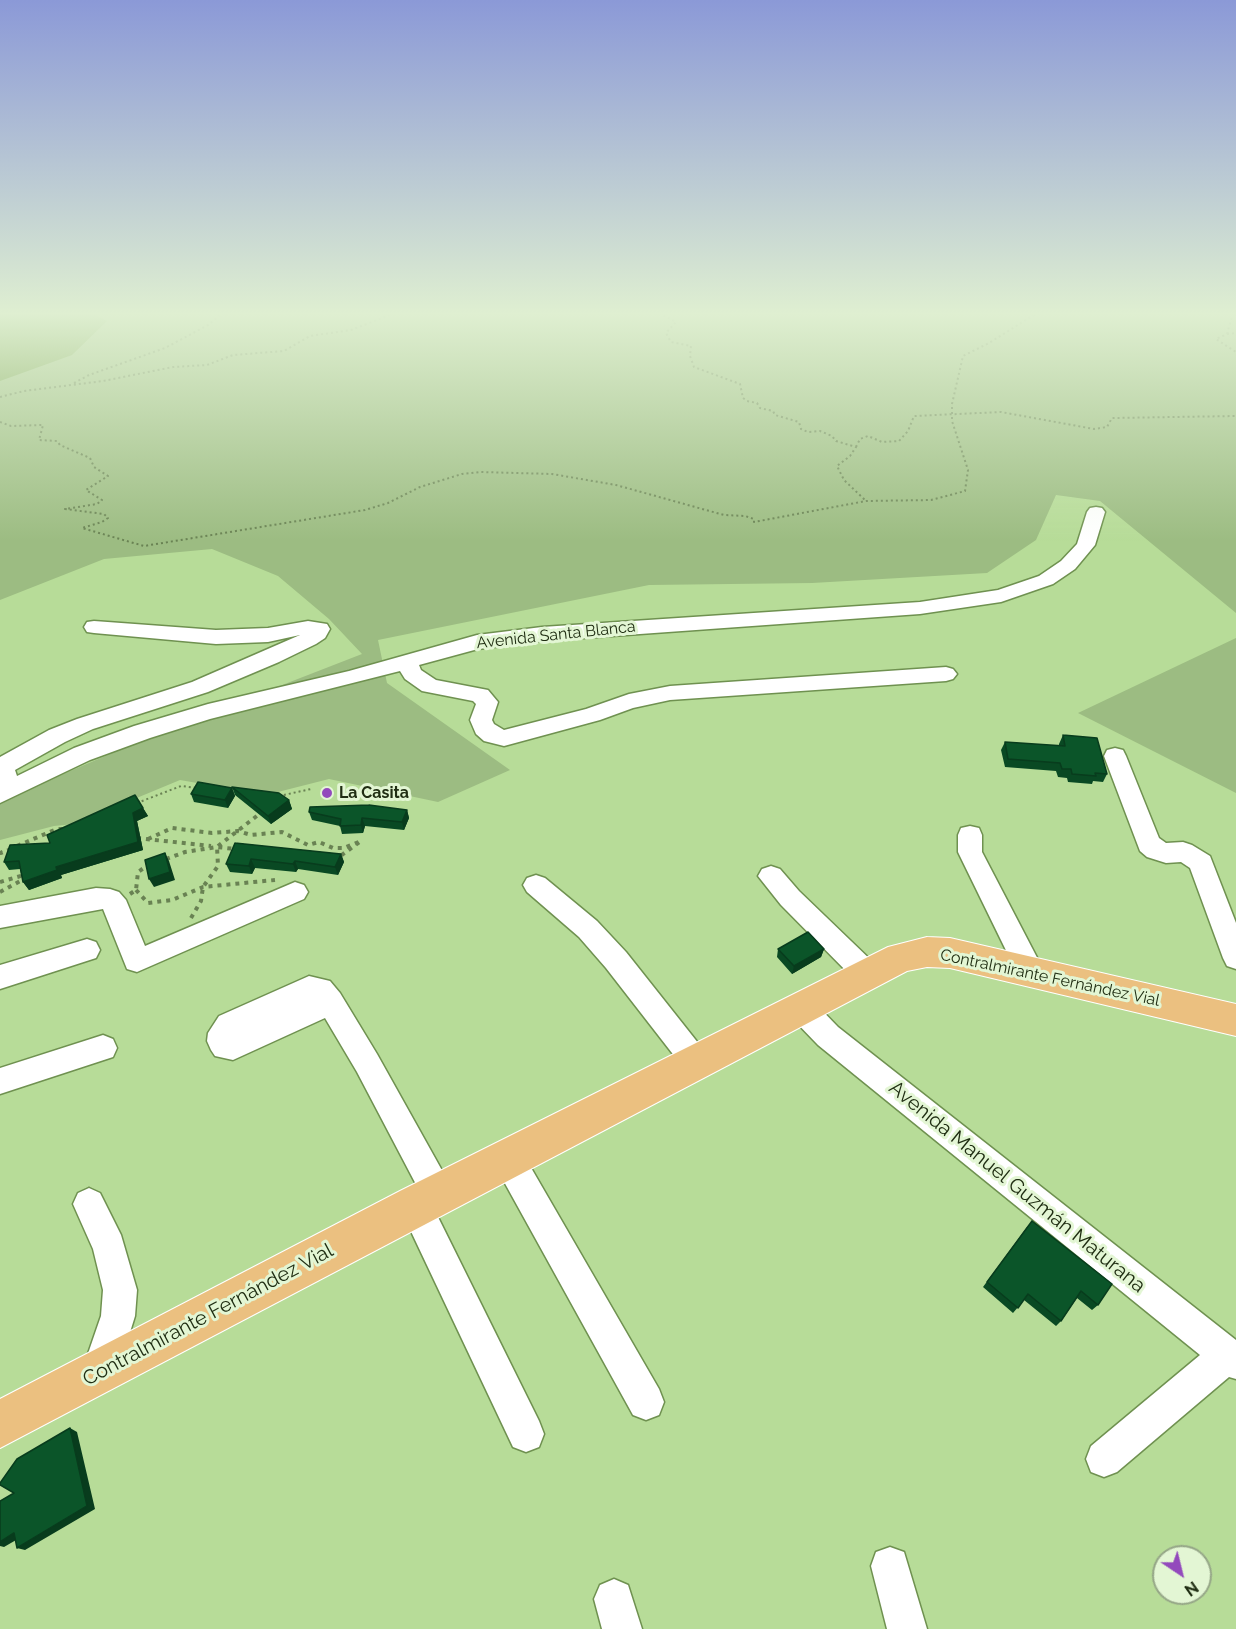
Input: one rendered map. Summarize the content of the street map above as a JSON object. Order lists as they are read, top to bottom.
{
  "streets": {
    "main road": ["Contralmirante Fernández Vial"],
    "street": ["Avenida Santa Blanca", "Avenida Manuel Guzmán Maturana"]
  },
  "crossings": [
    ["Contralmirante Fernández Vial", "Avenida Manuel Guzmán Maturana"]
  ],
  "places": ["La Casita"],
  "north": "bottom right"
}
